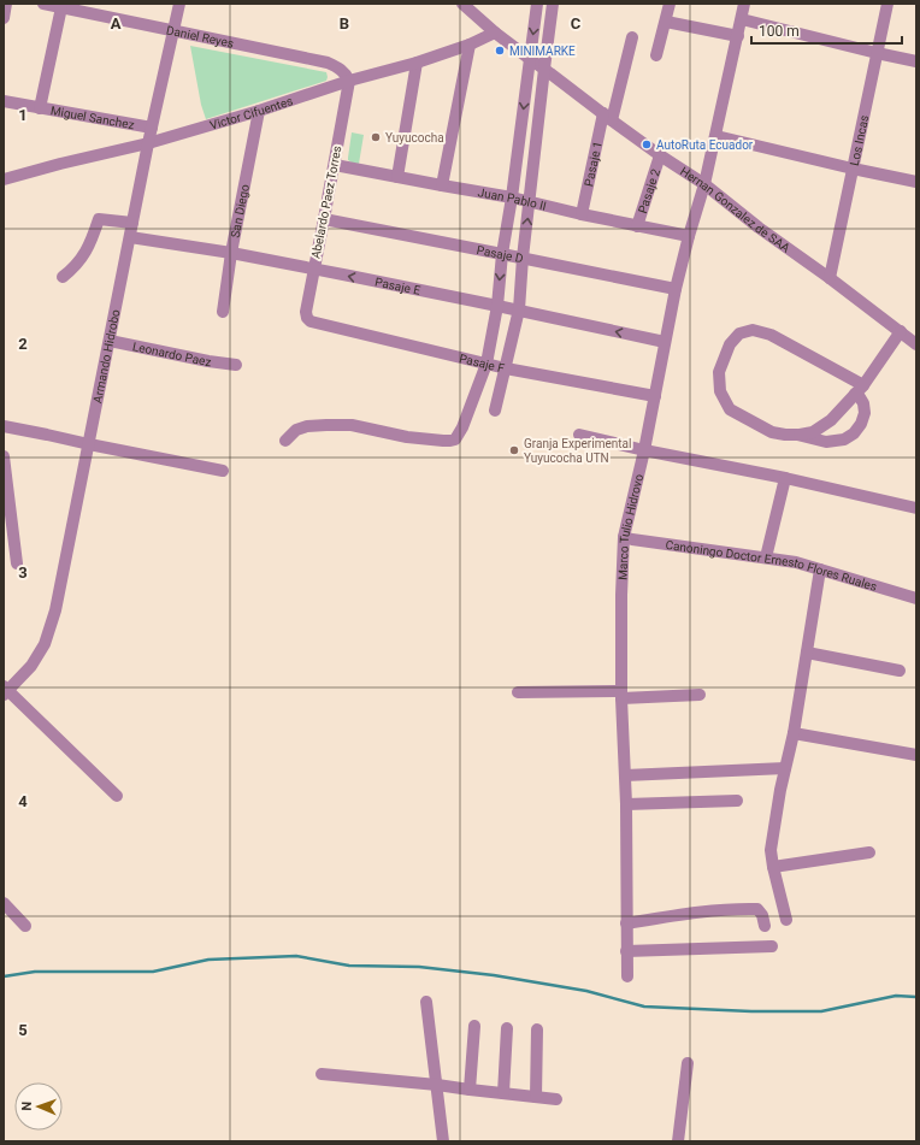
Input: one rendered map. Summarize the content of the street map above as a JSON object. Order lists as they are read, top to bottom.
{
  "streets": {
    "street": [
      "Daniel Reyes",
      "Victor Cifuentes",
      "Miguel Sanchez",
      "Los Incas",
      "Pasaje 1",
      "Pasaje 2",
      "Juan Pablo II",
      "Abelardo Paez Torres",
      "Hernan Gonzalez de SAA",
      "San Diego",
      "Pasaje D",
      "Pasaje E",
      "Leonardo Paez",
      "Armando Hidrobo",
      "Pasaje F",
      "Marco Tulio Hidrovo",
      "Canoningo Doctor Ernesto Flores Ruales"
    ]
  },
  "crossings": [
    ["Daniel Reyes", "Victor Cifuentes"],
    ["Daniel Reyes", "Abelardo Paez Torres"],
    ["Daniel Reyes", "Armando Hidrobo"],
    ["Victor Cifuentes", "Abelardo Paez Torres"],
    ["Victor Cifuentes", "Hernan Gonzalez de SAA"],
    ["Victor Cifuentes", "San Diego"],
    ["Victor Cifuentes", "Armando Hidrobo"],
    ["Miguel Sanchez", "Armando Hidrobo"],
    ["Los Incas", "Hernan Gonzalez de SAA"],
    ["Pasaje 1", "Juan Pablo II"],
    ["Pasaje 1", "Hernan Gonzalez de SAA"],
    ["Pasaje 2", "Juan Pablo II"],
    ["Pasaje 2", "Hernan Gonzalez de SAA"],
    ["Juan Pablo II", "Abelardo Paez Torres"],
    ["Juan Pablo II", "Marco Tulio Hidrovo"],
    ["Abelardo Paez Torres", "Pasaje D"],
    ["Abelardo Paez Torres", "Pasaje E"],
    ["Abelardo Paez Torres", "Pasaje F"],
    ["Hernan Gonzalez de SAA", "Marco Tulio Hidrovo"],
    ["San Diego", "Pasaje E"],
    ["Pasaje D", "Marco Tulio Hidrovo"],
    ["Pasaje E", "Armando Hidrobo"],
    ["Pasaje E", "Marco Tulio Hidrovo"],
    ["Leonardo Paez", "Armando Hidrobo"],
    ["Pasaje F", "Marco Tulio Hidrovo"],
    ["Marco Tulio Hidrovo", "Canoningo Doctor Ernesto Flores Ruales"]
  ],
  "one_way": ["Pasaje E"],
  "places": [
    "MINIMARKE",
    "Yuyucocha",
    "AutoRuta Ecuador",
    "Granja Experimental Yuyucocha UTN"
  ],
  "scale_bar": "100 m",
  "north": "left",
  "grid": {
    "columns": ["A", "B", "C"],
    "rows": [
      "1",
      "2",
      "3",
      "4",
      "5"
    ]
  }
}
